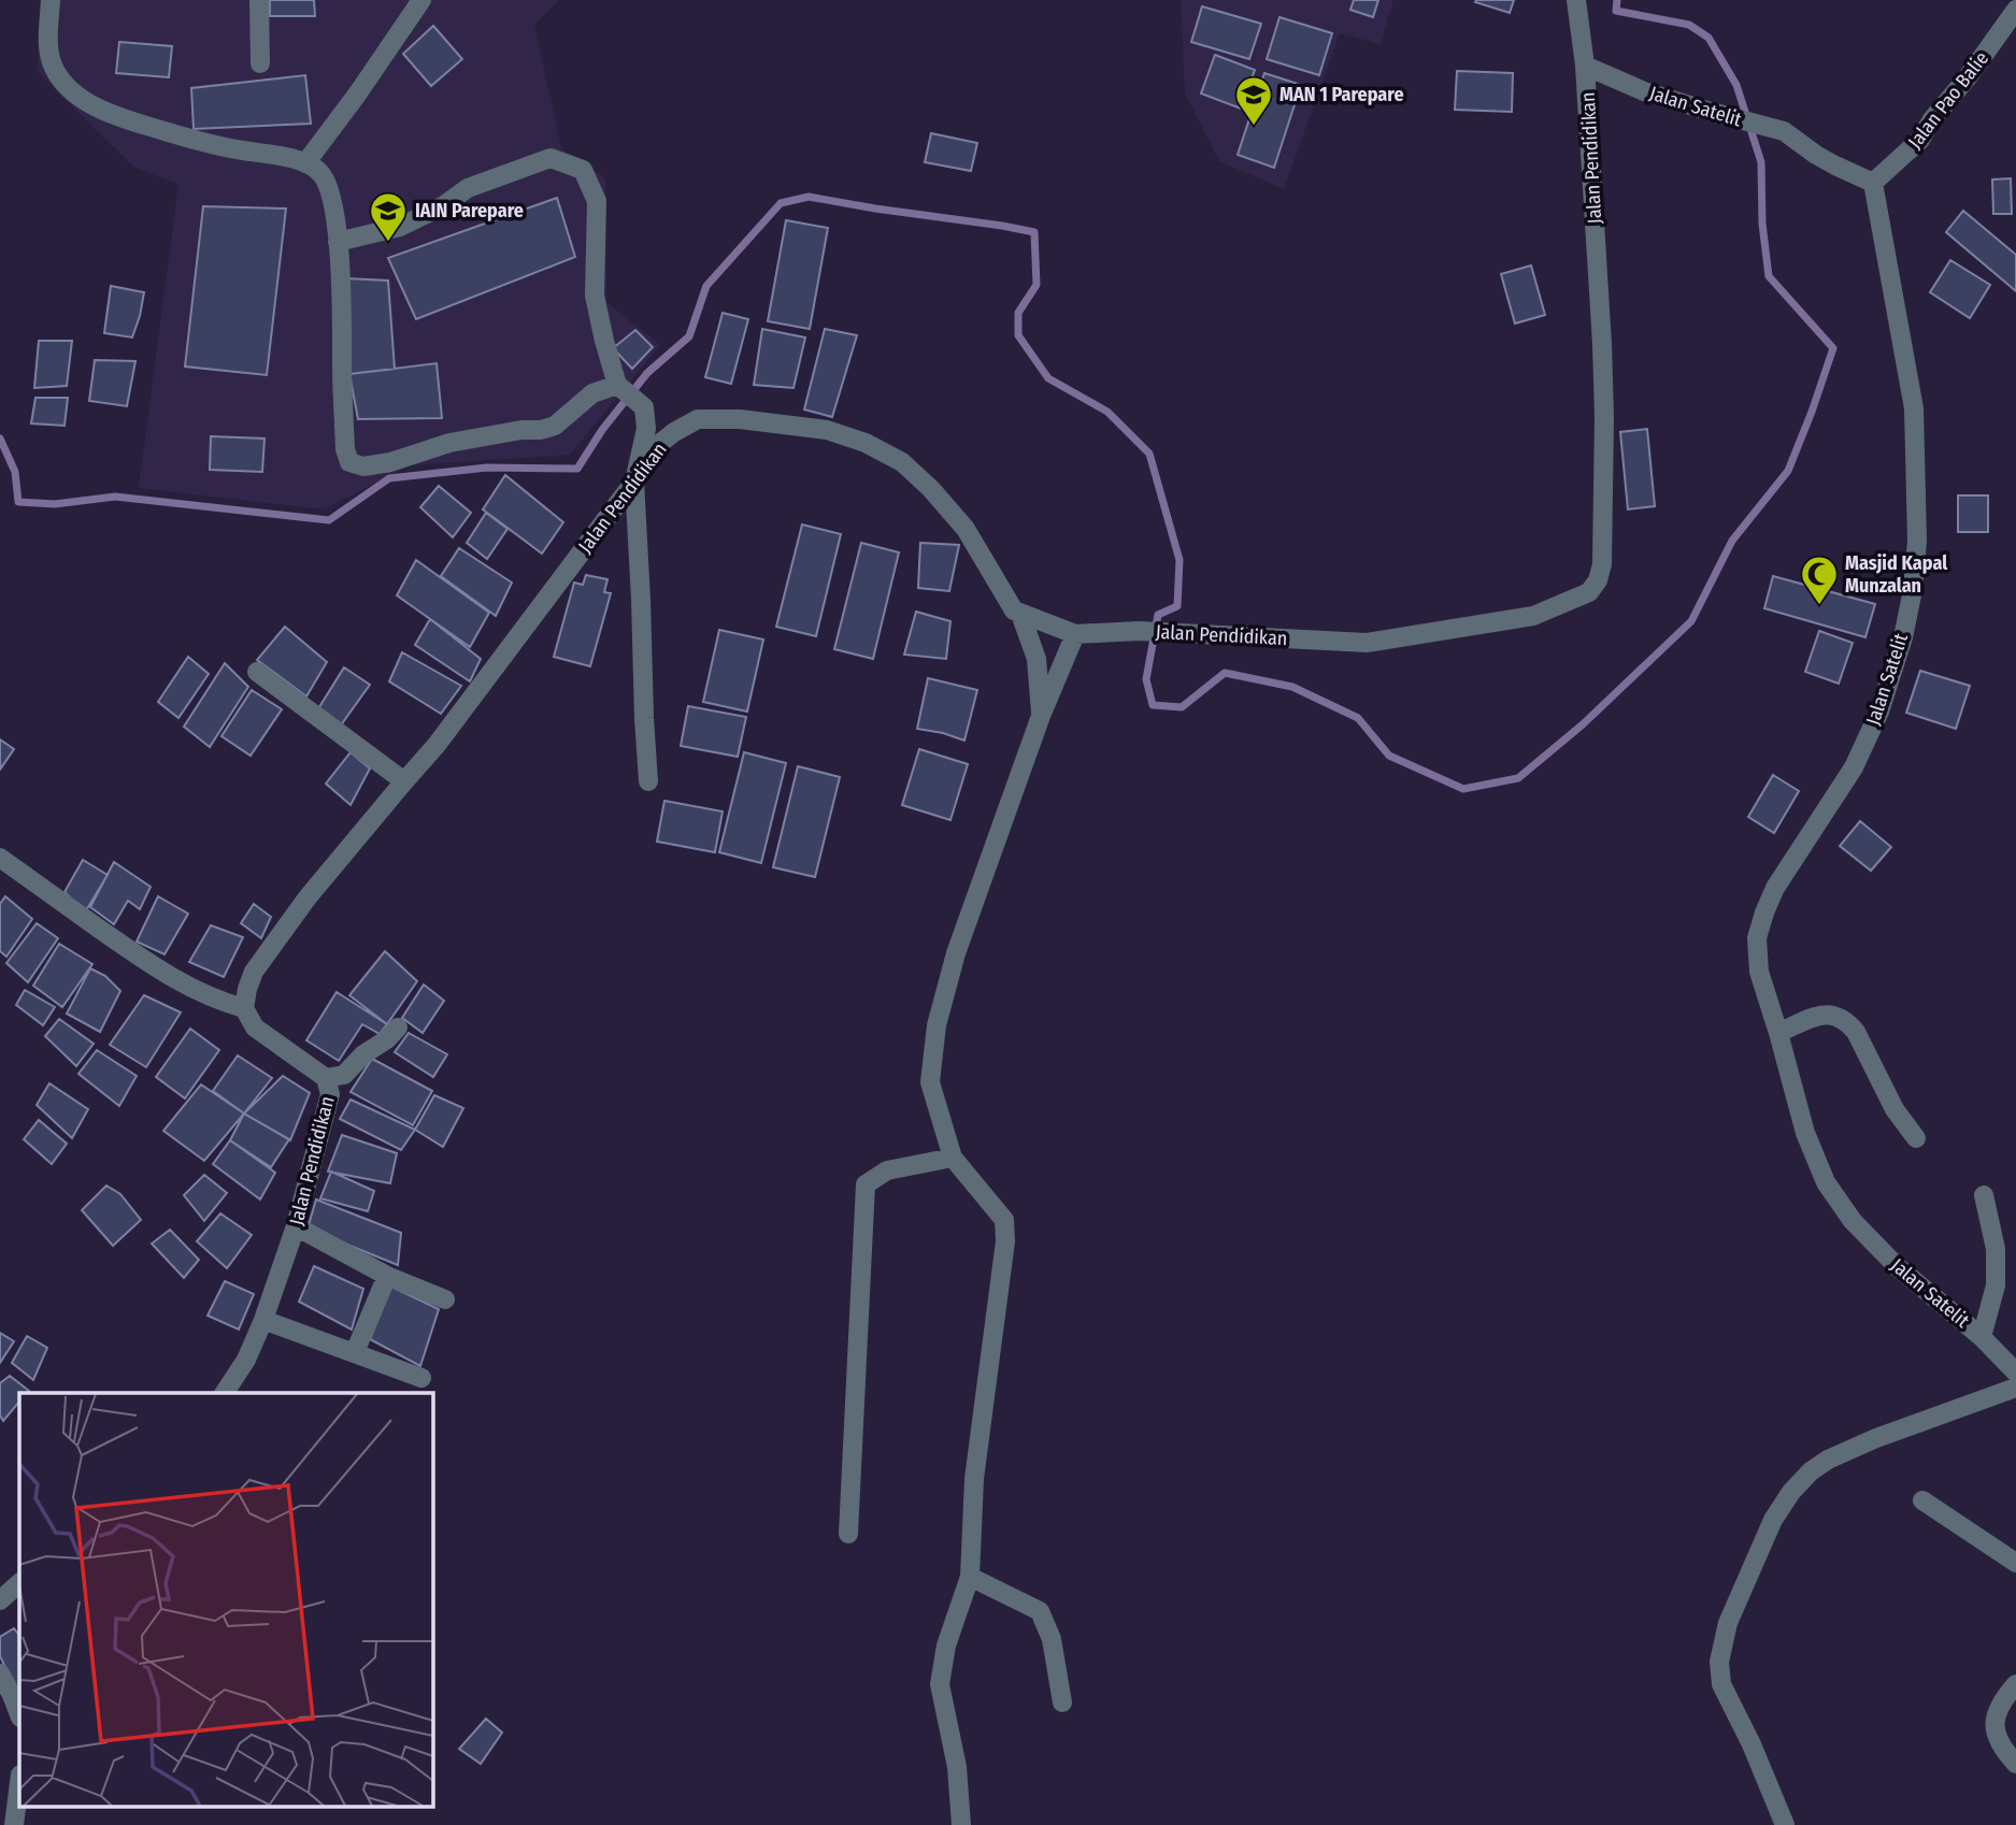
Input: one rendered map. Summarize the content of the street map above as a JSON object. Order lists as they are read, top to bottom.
{
  "streets": {
    "street": ["Jalan Pao Balie", "Jalan Satelit", "Jalan Pendidikan"]
  },
  "crossings": [
    ["Jalan Pao Balie", "Jalan Satelit"],
    ["Jalan Satelit", "Jalan Pendidikan"]
  ],
  "places": {
    "school or university": ["MAN 1 Parepare", "IAIN Parepare"],
    "mosque": ["Masjid Kapal Munzalan"]
  }
}
